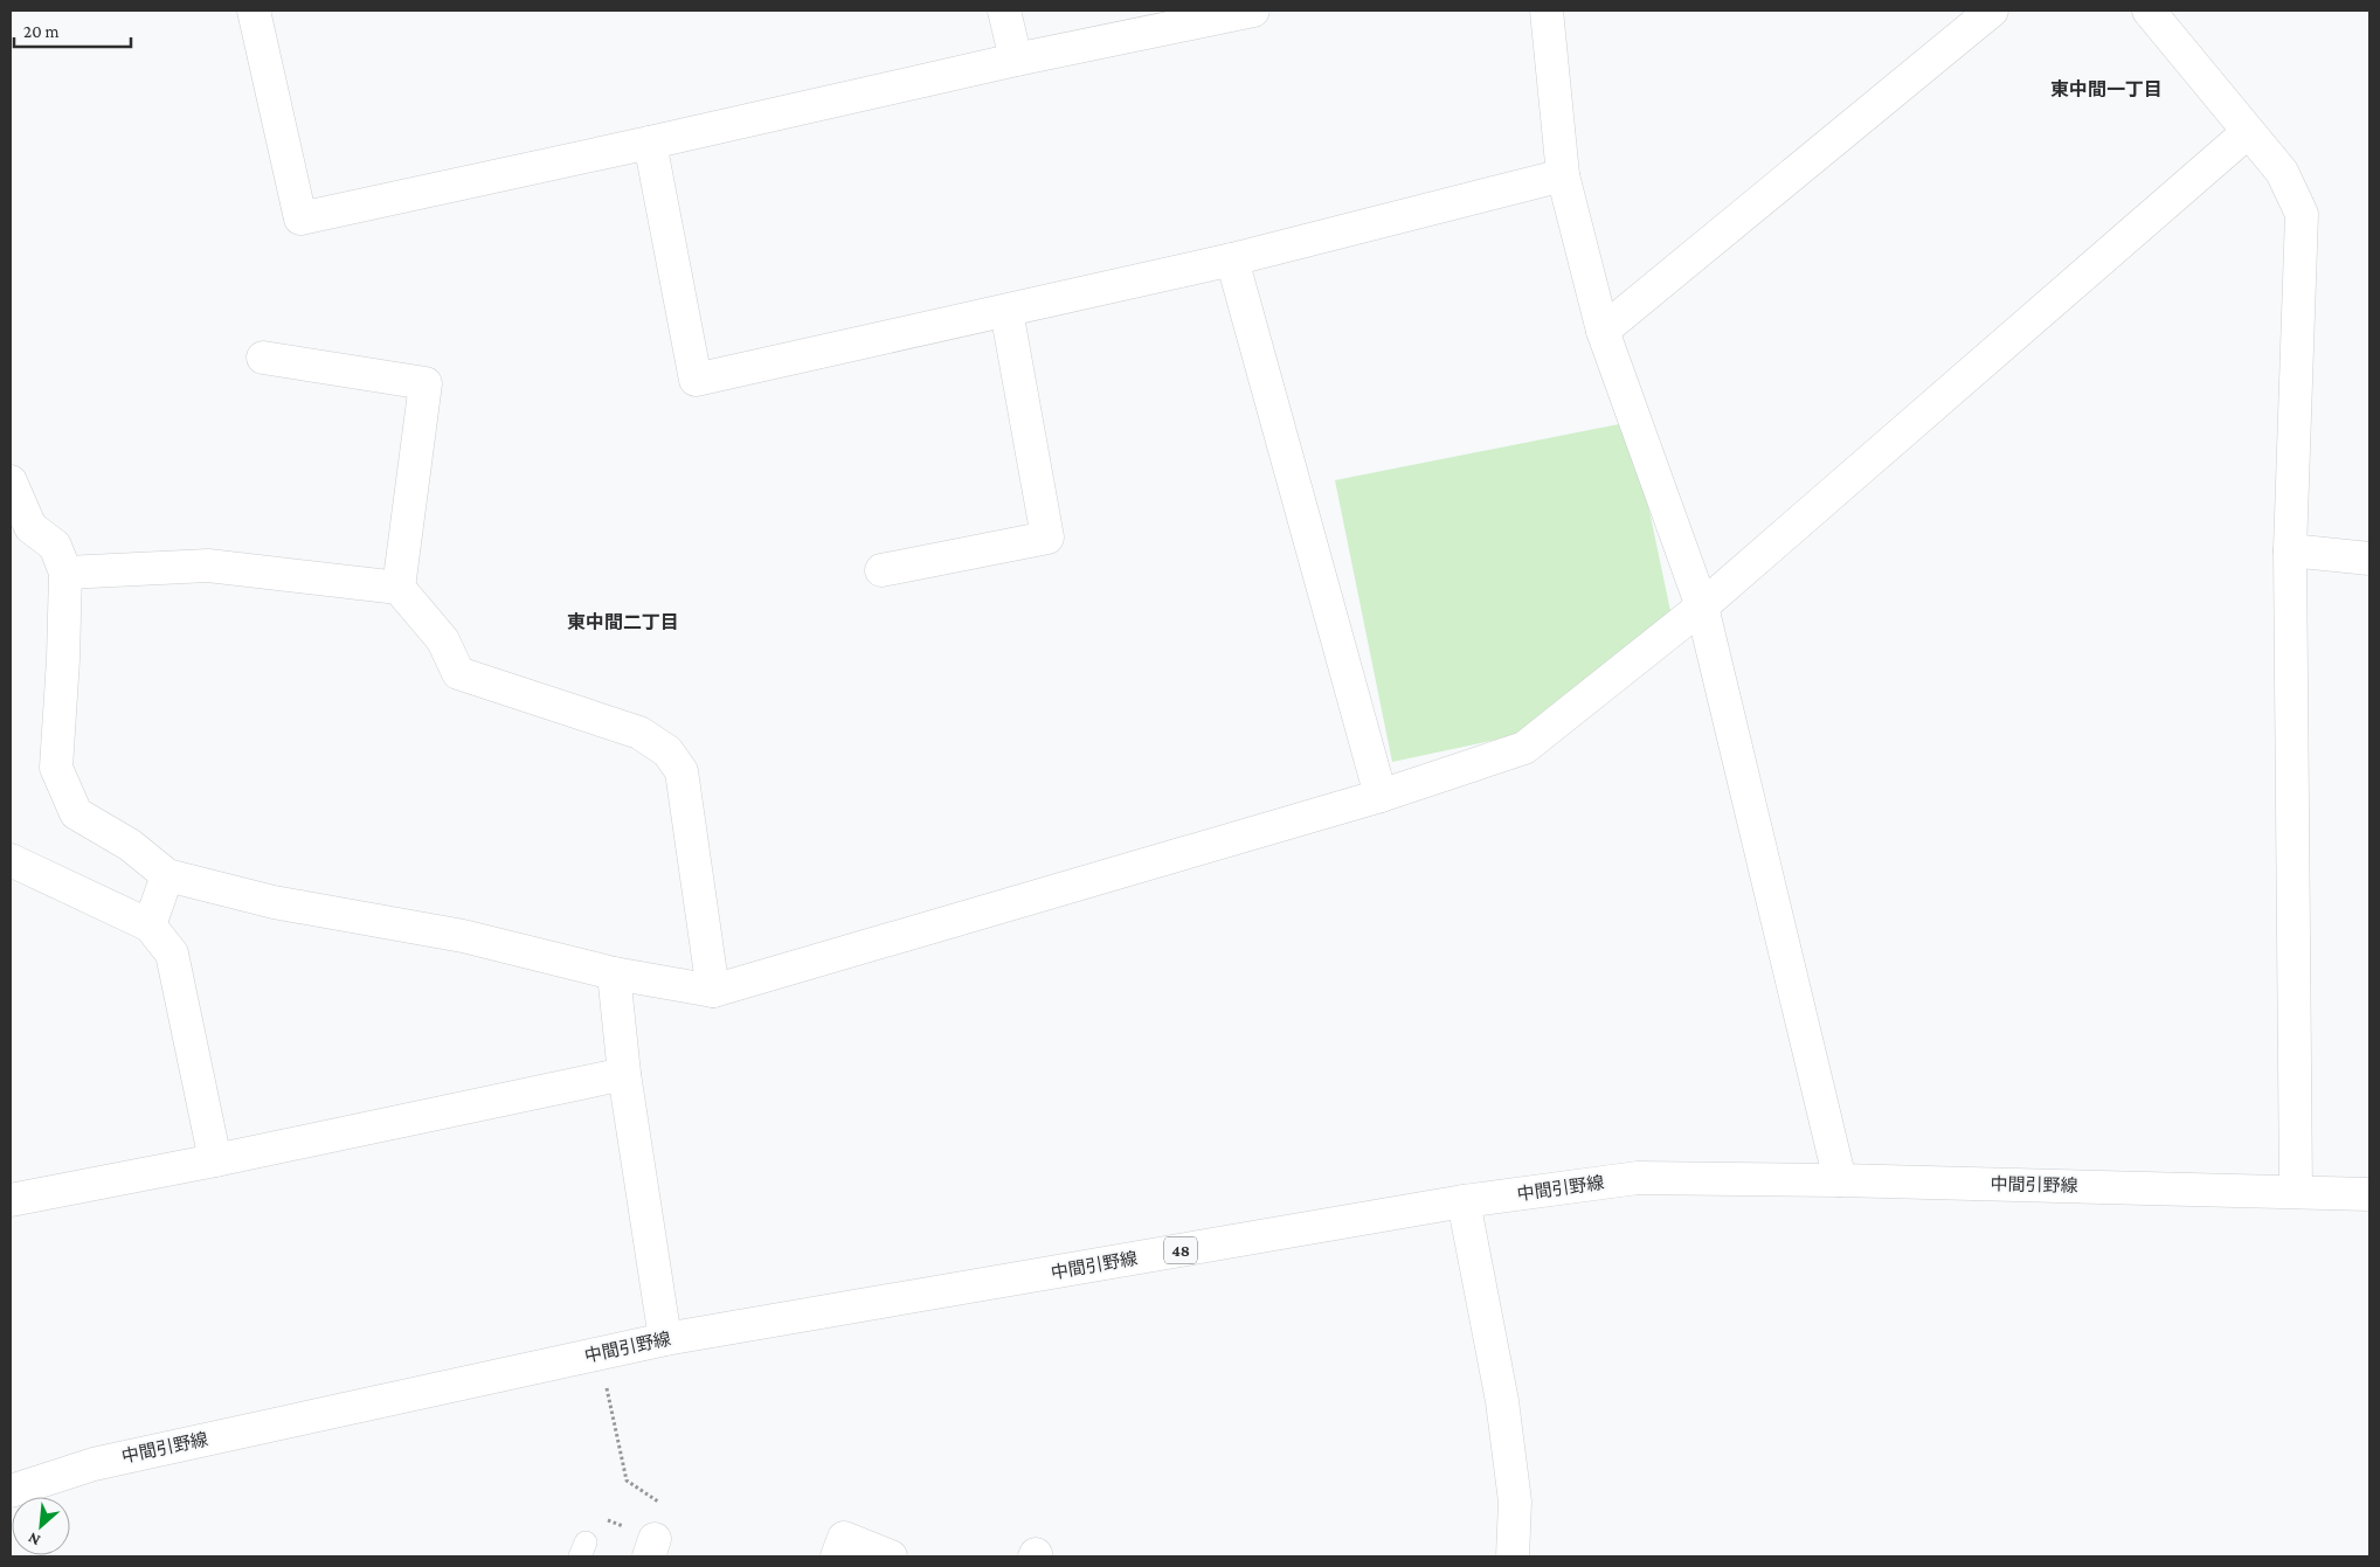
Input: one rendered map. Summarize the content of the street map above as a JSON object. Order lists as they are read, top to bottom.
{
  "streets": {
    "street": ["中間引野線", "48"]
  },
  "districts": ["東中間一丁目", "東中間二丁目"],
  "scale_bar": "20 m",
  "north": "bottom left"
}
